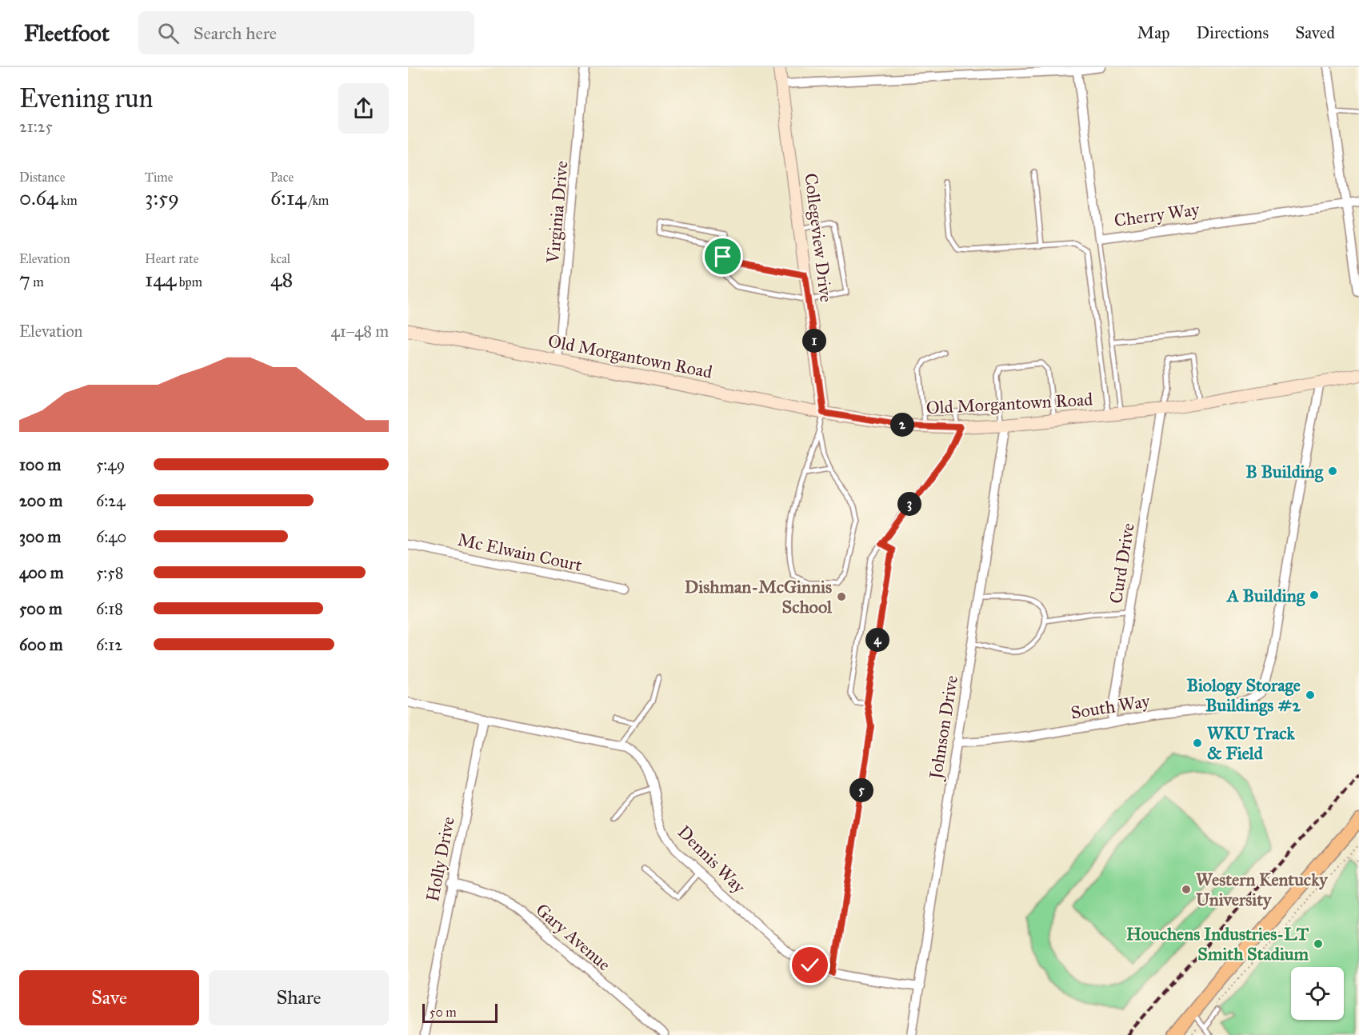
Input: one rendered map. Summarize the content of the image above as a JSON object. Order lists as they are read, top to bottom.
{
  "streets": {
    "street": [
      "Virginia Drive",
      "Cherry Way",
      "Collegeview Drive",
      "Old Morgantown Road",
      "Mc Elwain Court",
      "Curd Drive",
      "South Way",
      "Johnson Drive",
      "Holly Drive",
      "Dennis Way",
      "Gary Avenue"
    ]
  },
  "crossings": [
    ["Virginia Drive", "Old Morgantown Road"],
    ["Collegeview Drive", "Old Morgantown Road"],
    ["Old Morgantown Road", "Curd Drive"],
    ["Old Morgantown Road", "South Way"],
    ["Old Morgantown Road", "Johnson Drive"],
    ["Curd Drive", "South Way"],
    ["South Way", "Johnson Drive"],
    ["Johnson Drive", "Dennis Way"],
    ["Holly Drive", "Dennis Way"],
    ["Holly Drive", "Gary Avenue"]
  ],
  "places": [
    "B Building",
    "A Building",
    "Dishman-McGinnis School",
    "Biology Storage Buildings #2",
    "WKU Track & Field",
    "Western Kentucky University",
    "Houchens Industries-LT Smith Stadium"
  ],
  "scale_bar": "50 m",
  "page": {
    "header": "Fleetfoot",
    "search": "Search here",
    "nav": ["Map", "Directions", "Saved"],
    "heading": ["Evening run", "21:25"],
    "stats": [
      ["Distance", "0.64 km"],
      ["Time", "3:59"],
      ["Pace", "6:14 /km"],
      ["Elevation", "7 m"],
      ["Heart rate", "144 bpm"],
      ["kcal", "48"]
    ],
    "chart": ["Elevation", "41–48 m"],
    "pins": [
      "1",
      "2",
      "3",
      "4",
      "5"
    ],
    "list": [
      {
        "name": "100 m",
        "note": "5:49"
      },
      {
        "name": "200 m",
        "note": "6:24"
      },
      {
        "name": "300 m",
        "note": "6:40"
      },
      {
        "name": "400 m",
        "note": "5:58"
      },
      {
        "name": "500 m",
        "note": "6:18"
      },
      {
        "name": "600 m",
        "note": "6:12"
      }
    ],
    "buttons": ["Save", "Share"],
    "scale": "50 m"
  }
}
